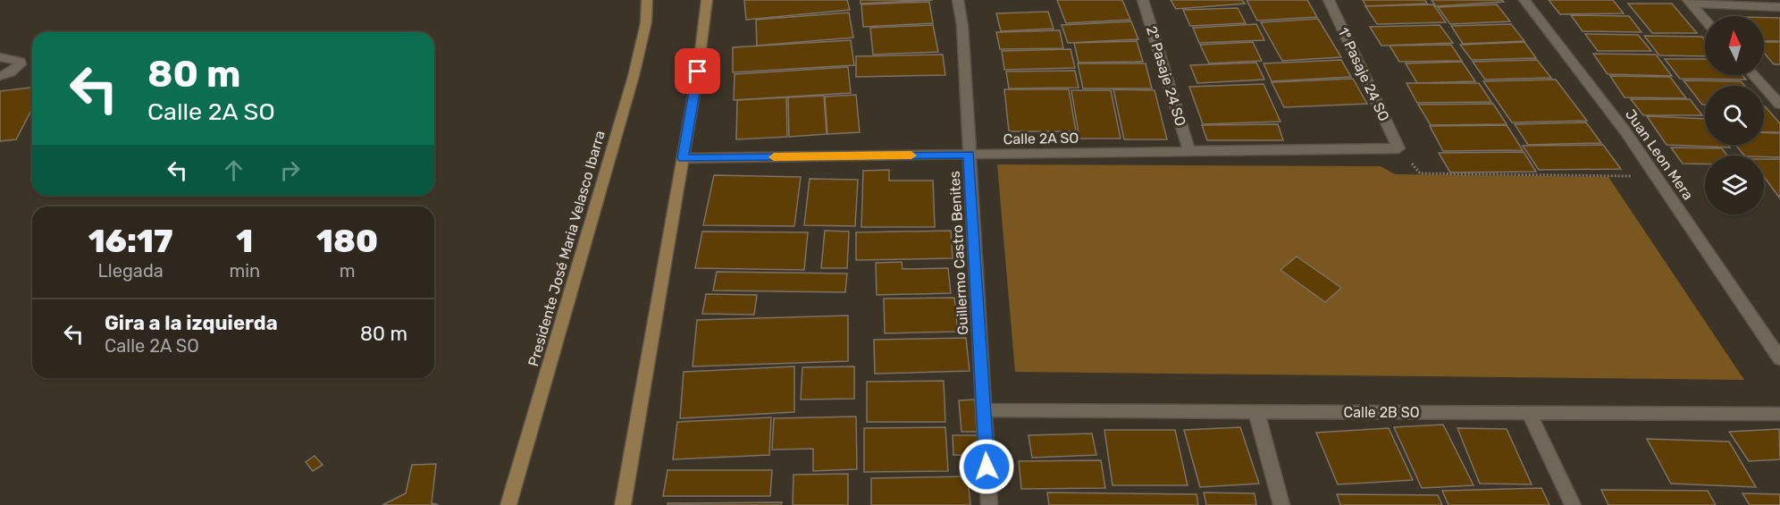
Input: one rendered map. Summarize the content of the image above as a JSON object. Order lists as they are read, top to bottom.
{
  "streets": {
    "main road": ["Presidente José Maria Velasco Ibarra"],
    "street": [
      "1º Pasaje 24 SO",
      "2º Pasaje 24 SO",
      "Calle 2A SO",
      "Juan Leon Mera",
      "Guillermo Castro Benites",
      "Calle 2B SO"
    ]
  },
  "crossings": [
    ["1º Pasaje 24 SO", "Calle 2A SO"],
    ["2º Pasaje 24 SO", "Calle 2A SO"],
    ["Calle 2A SO", "Guillermo Castro Benites"],
    ["Guillermo Castro Benites", "Calle 2B SO"]
  ],
  "north": "top",
  "page": {
    "turn": ["80 m", "Calle 2A SO"],
    "eta": [
      "16:17",
      "Llegada",
      "1",
      "min",
      "180",
      "m"
    ],
    "list": [
      {
        "name": "Gira a la izquierda",
        "note": "Calle 2A SO",
        "value": "80 m"
      }
    ]
  }
}
